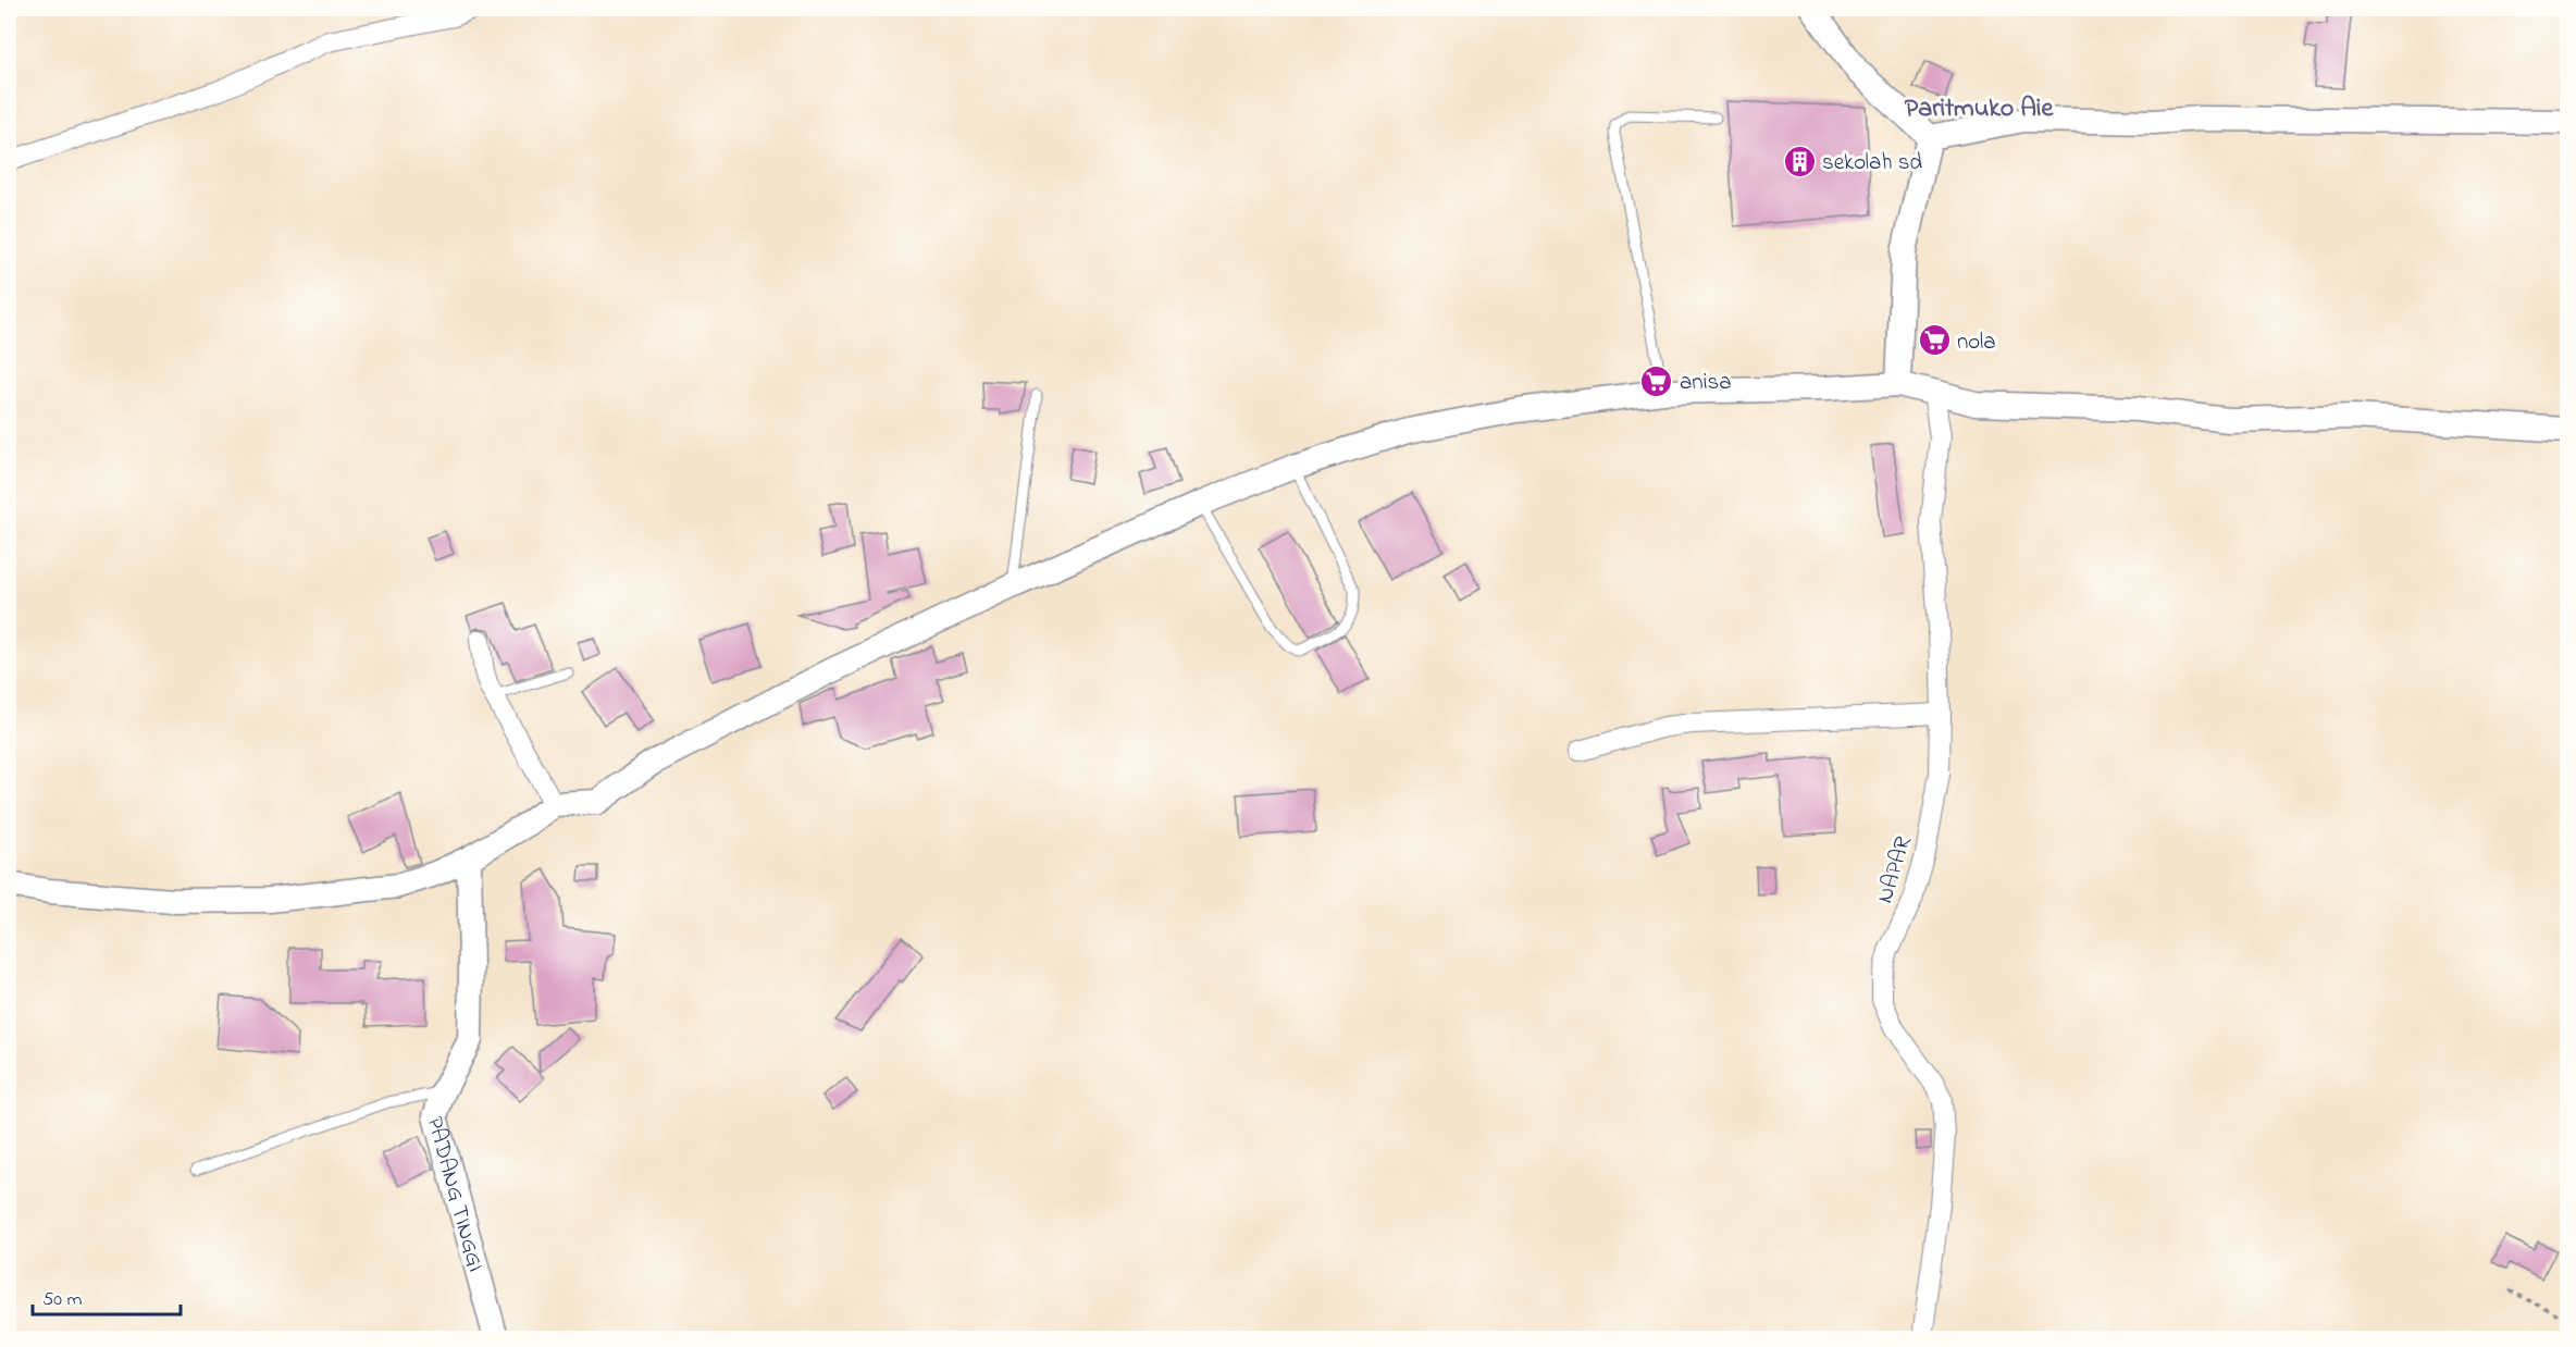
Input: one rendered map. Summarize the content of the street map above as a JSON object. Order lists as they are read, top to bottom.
{
  "streets": {
    "street": ["NAPAR", "PADANG TINGGI"]
  },
  "districts": ["Paritmuko Aie"],
  "places": {
    "building": ["sekolah sd"],
    "supermarket": ["nola", "anisa"]
  },
  "scale_bar": "50 m"
}
